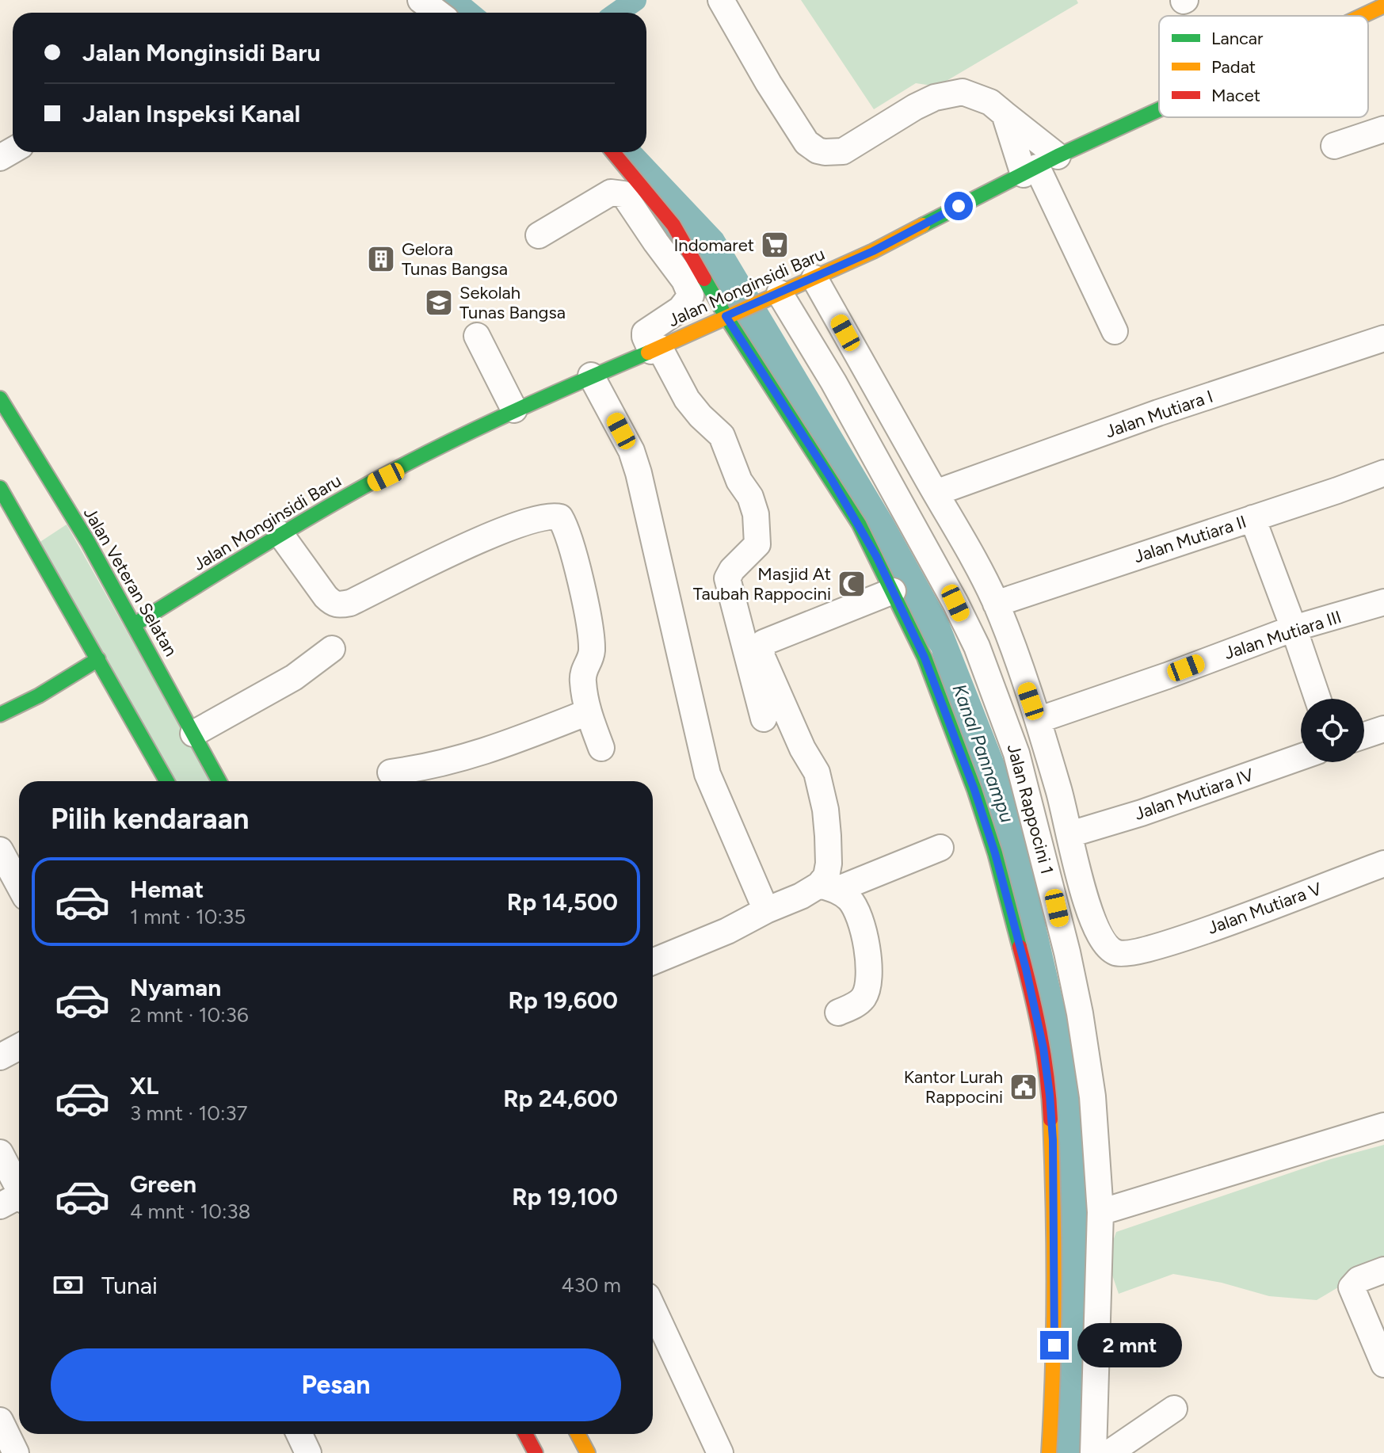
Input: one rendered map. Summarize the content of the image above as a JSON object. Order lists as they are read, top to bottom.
{
  "streets": {
    "street": [
      "Jalan Monginsidi Baru",
      "Jalan Mutiara I",
      "Jalan Mutiara II",
      "Jalan Veteran Selatan",
      "Jalan Mutiara III",
      "Jalan Mutiara IV",
      "Jalan Rappocini 1",
      "Jalan Mutiara V"
    ]
  },
  "crossings": [
    ["Jalan Monginsidi Baru", "Jalan Veteran Selatan"],
    ["Jalan Monginsidi Baru", "Jalan Rappocini 1"],
    ["Jalan Mutiara IV", "Jalan Mutiara V"]
  ],
  "water": ["Kanal Pannampu"],
  "places": {
    "supermarket": ["Indomaret"],
    "building": ["Gelora Tunas Bangsa"],
    "school or university": ["Sekolah Tunas Bangsa"],
    "mosque": ["Masjid At Taubah Rappocini"],
    "public building": ["Kantor Lurah Rappocini"]
  },
  "legend": ["Lancar", "Padat", "Macet"],
  "page": {
    "banner": ["Jalan Monginsidi Baru", "Jalan Inspeksi Kanal"],
    "heading": "Pilih kendaraan",
    "list": [
      {
        "name": "Hemat",
        "note": "1 mnt · 10:35",
        "value": "Rp 14,500"
      },
      {
        "name": "Nyaman",
        "note": "2 mnt · 10:36",
        "value": "Rp 19,600"
      },
      {
        "name": "XL",
        "note": "3 mnt · 10:37",
        "value": "Rp 24,600"
      },
      {
        "name": "Green",
        "note": "4 mnt · 10:38",
        "value": "Rp 19,100"
      }
    ],
    "pay": ["Tunai", "430 m"],
    "bubble": "2 mnt",
    "buttons": "Pesan"
  }
}
